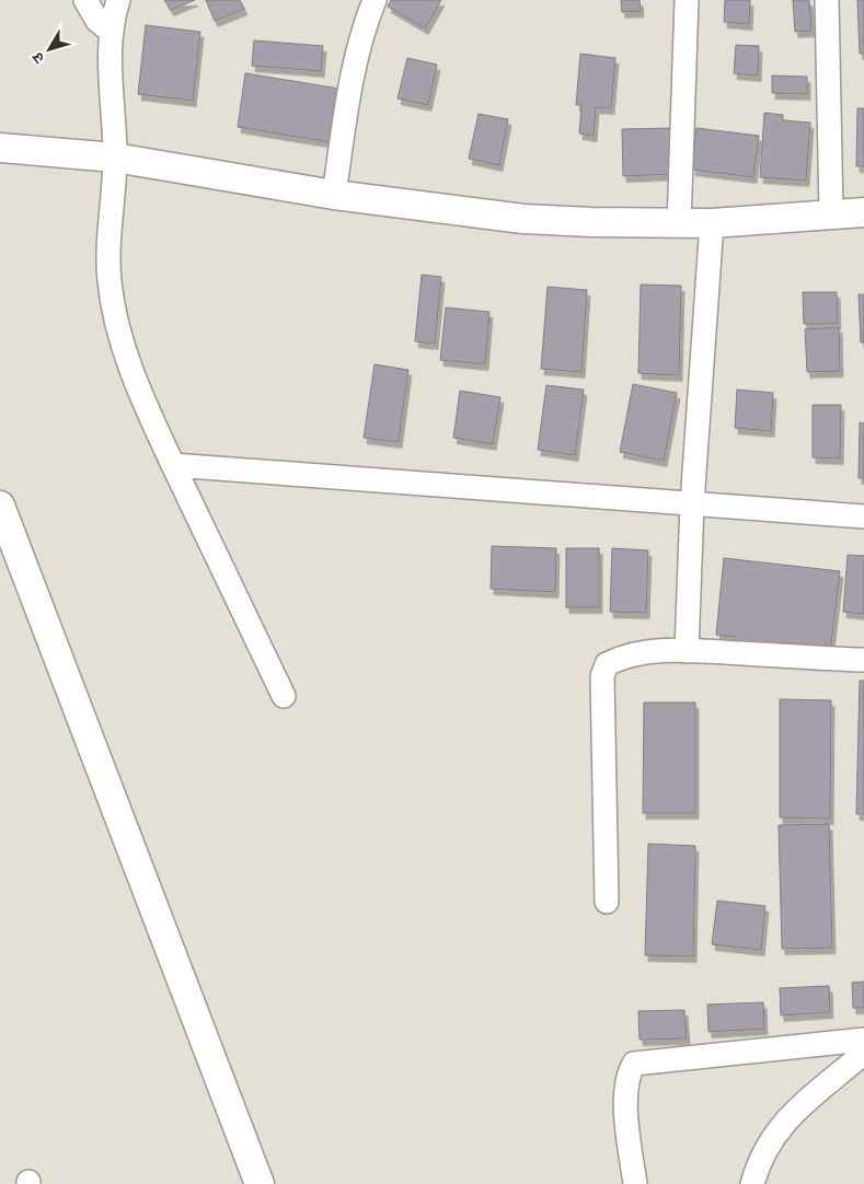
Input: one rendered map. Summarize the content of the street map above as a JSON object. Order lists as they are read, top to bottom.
{
  "north": "bottom left"
}
